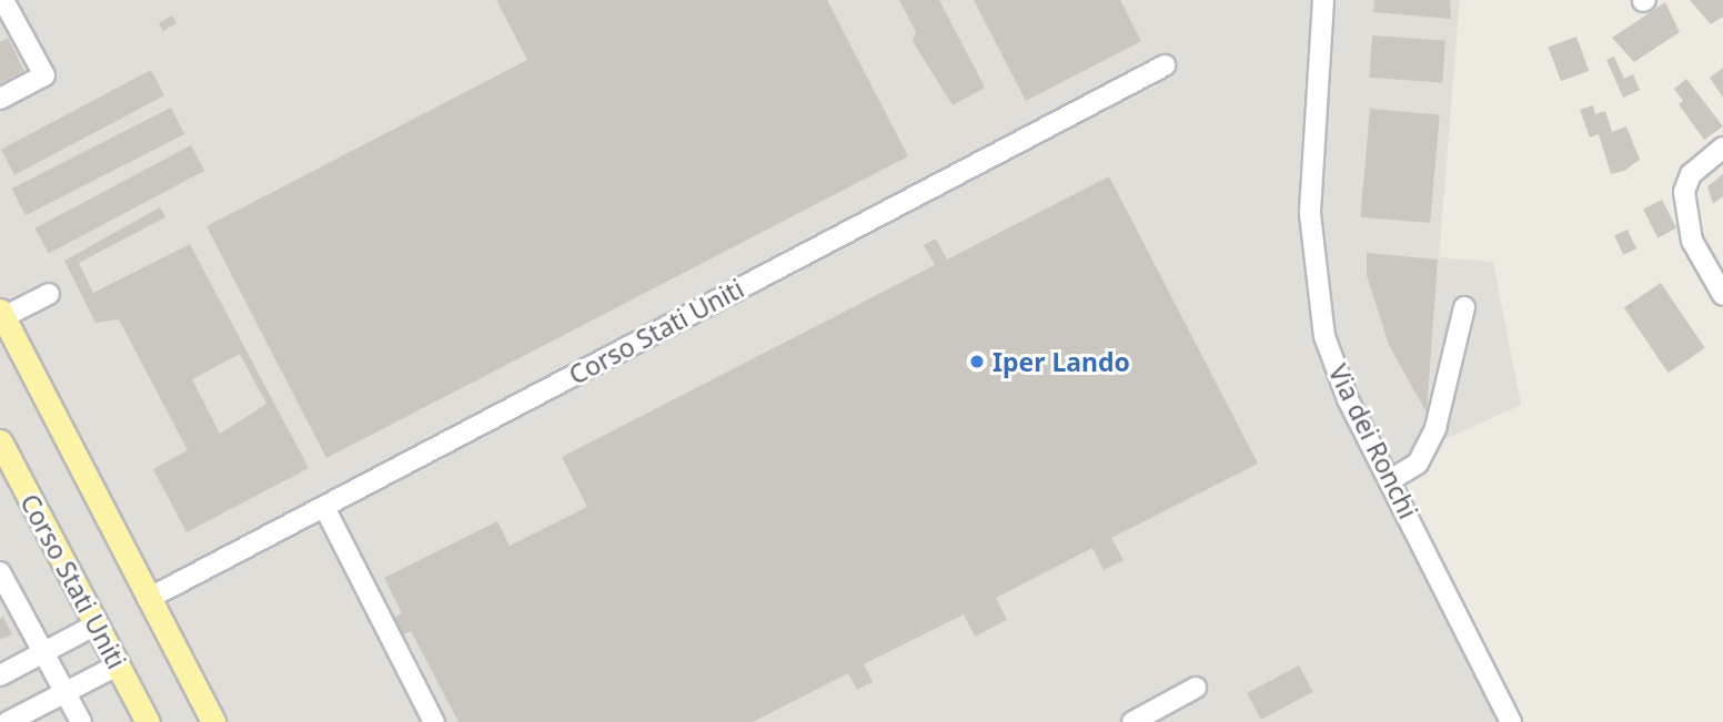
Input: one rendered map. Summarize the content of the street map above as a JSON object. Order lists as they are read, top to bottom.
{
  "streets": {
    "main road": ["Corso Stati Uniti"],
    "street": ["Via dei Ronchi"]
  },
  "places": ["Iper Lando"]
}
